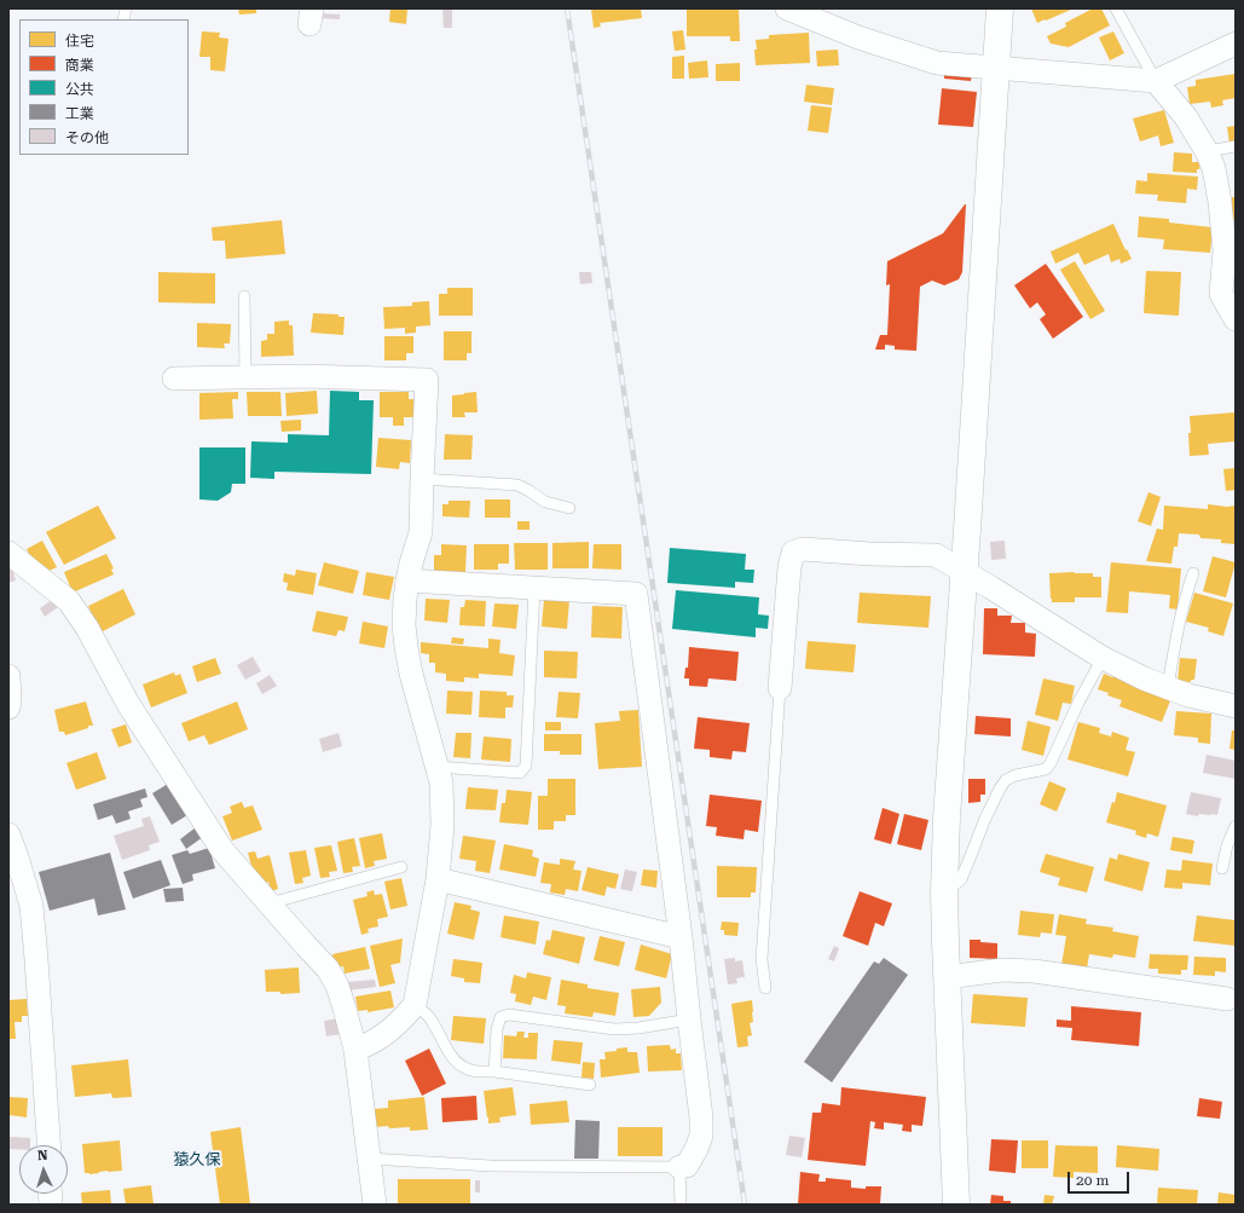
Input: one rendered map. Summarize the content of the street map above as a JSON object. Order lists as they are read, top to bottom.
{
  "districts": ["猿久保"],
  "legend": [
    "住宅",
    "商業",
    "公共",
    "工業",
    "その他"
  ],
  "scale_bar": "20 m",
  "north": "top"
}
